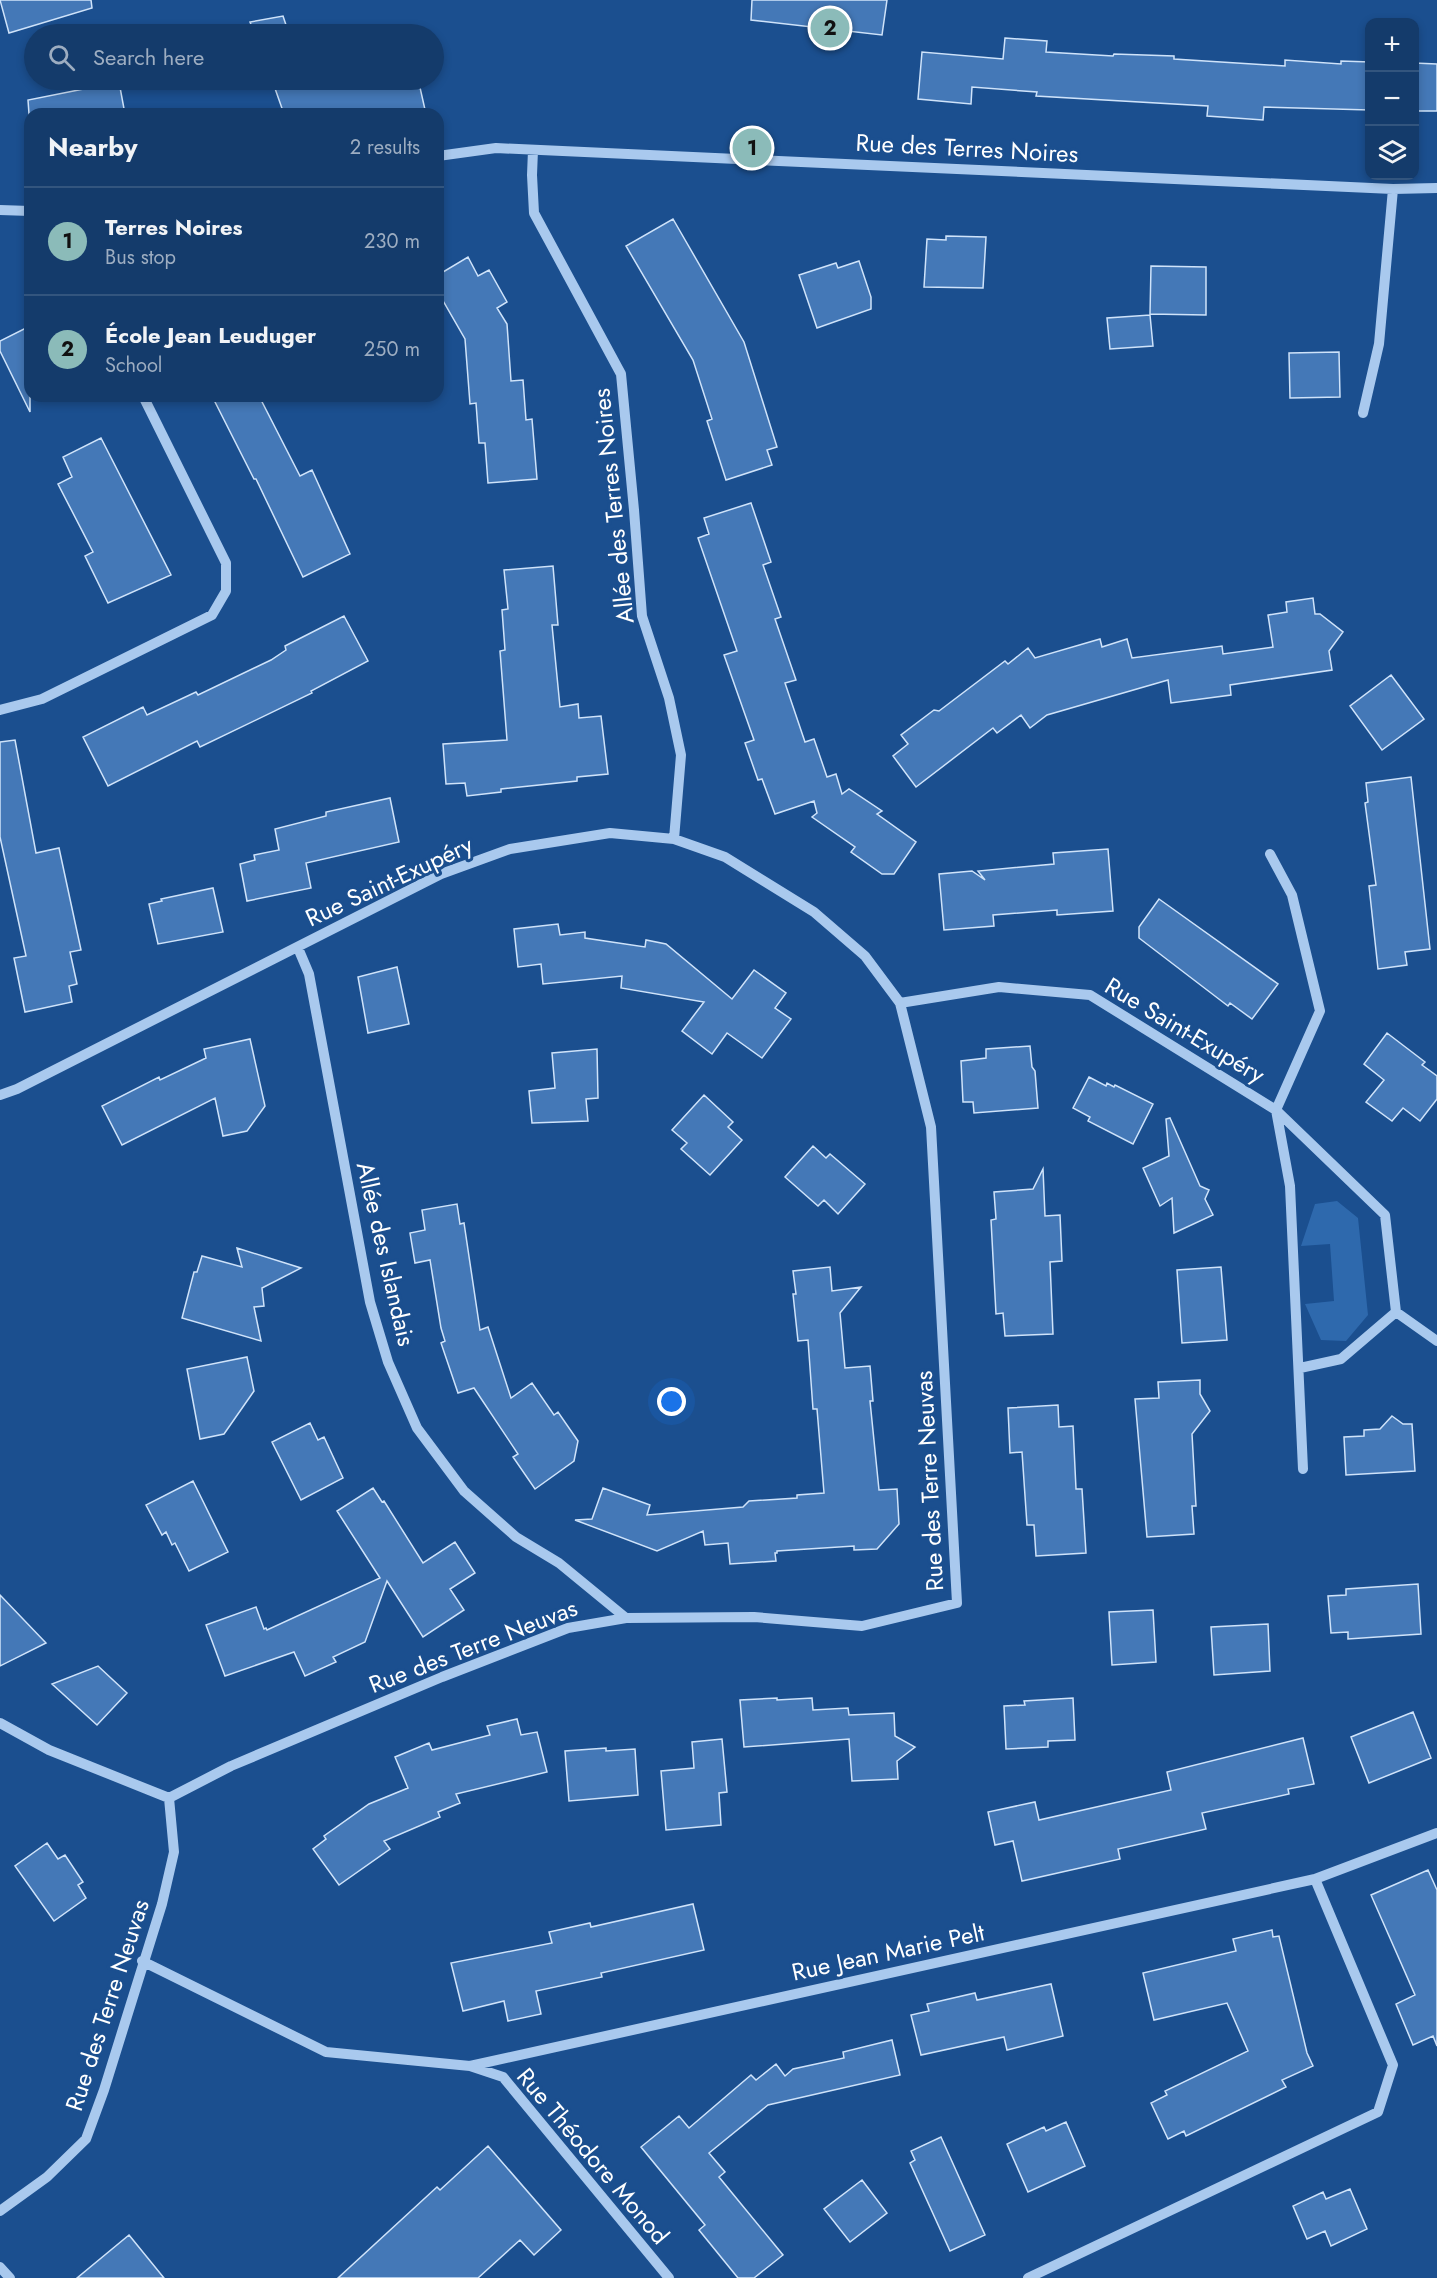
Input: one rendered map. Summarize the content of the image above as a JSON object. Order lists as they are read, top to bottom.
{
  "streets": {
    "street": [
      "Rue des Terres Noires",
      "Allée des Terres Noires",
      "Rue Saint-Exupéry",
      "Allée des Islandais",
      "Rue des Terre Neuvas",
      "Rue Jean Marie Pelt",
      "Rue Théodore Monod"
    ]
  },
  "crossings": [
    ["Rue des Terres Noires", "Allée des Terres Noires"],
    ["Allée des Terres Noires", "Rue Saint-Exupéry"],
    ["Rue Saint-Exupéry", "Allée des Islandais"],
    ["Rue Saint-Exupéry", "Rue des Terre Neuvas"],
    ["Allée des Islandais", "Rue des Terre Neuvas"],
    ["Rue des Terre Neuvas", "Rue Théodore Monod"],
    ["Rue Jean Marie Pelt", "Rue Théodore Monod"]
  ],
  "page": {
    "pins": ["2", "1"],
    "map_buttons": ["+", "−"],
    "search": "Search here",
    "heading": ["Nearby", "2 results"],
    "list": [
      {
        "mark": "1",
        "name": "Terres Noires",
        "note": "Bus stop",
        "value": "230 m"
      },
      {
        "mark": "2",
        "name": "École Jean Leuduger",
        "note": "School",
        "value": "250 m"
      }
    ]
  }
}
